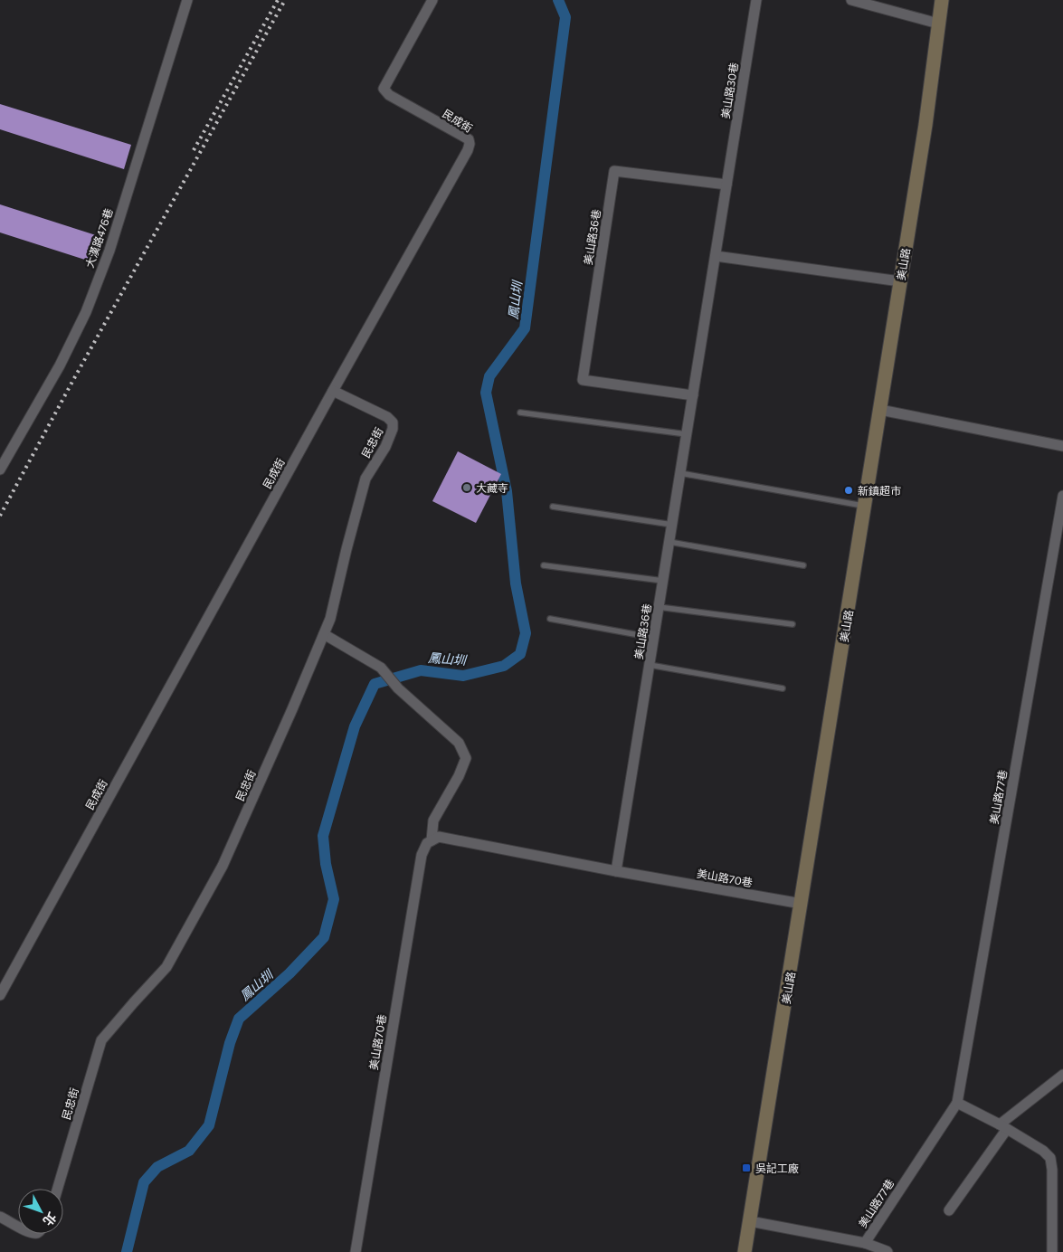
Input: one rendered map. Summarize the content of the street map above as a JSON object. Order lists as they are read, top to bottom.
{
  "streets": {
    "street": [
      "美山路30巷",
      "民成街",
      "美山路36巷",
      "大漢路476巷",
      "美山路",
      "民忠街",
      "美山路77巷",
      "美山路70巷"
    ]
  },
  "crossings": [
    ["美山路30巷", "美山路36巷"],
    ["民成街", "民忠街"],
    ["美山路36巷", "美山路70巷"],
    ["美山路", "美山路77巷"],
    ["美山路", "美山路70巷"],
    ["民忠街", "美山路70巷"]
  ],
  "water": ["鳳山圳"],
  "places": {
    "other": ["大藏寺", "新鎮超市"],
    "transit": ["吳記工廠"]
  },
  "north": "bottom right"
}
